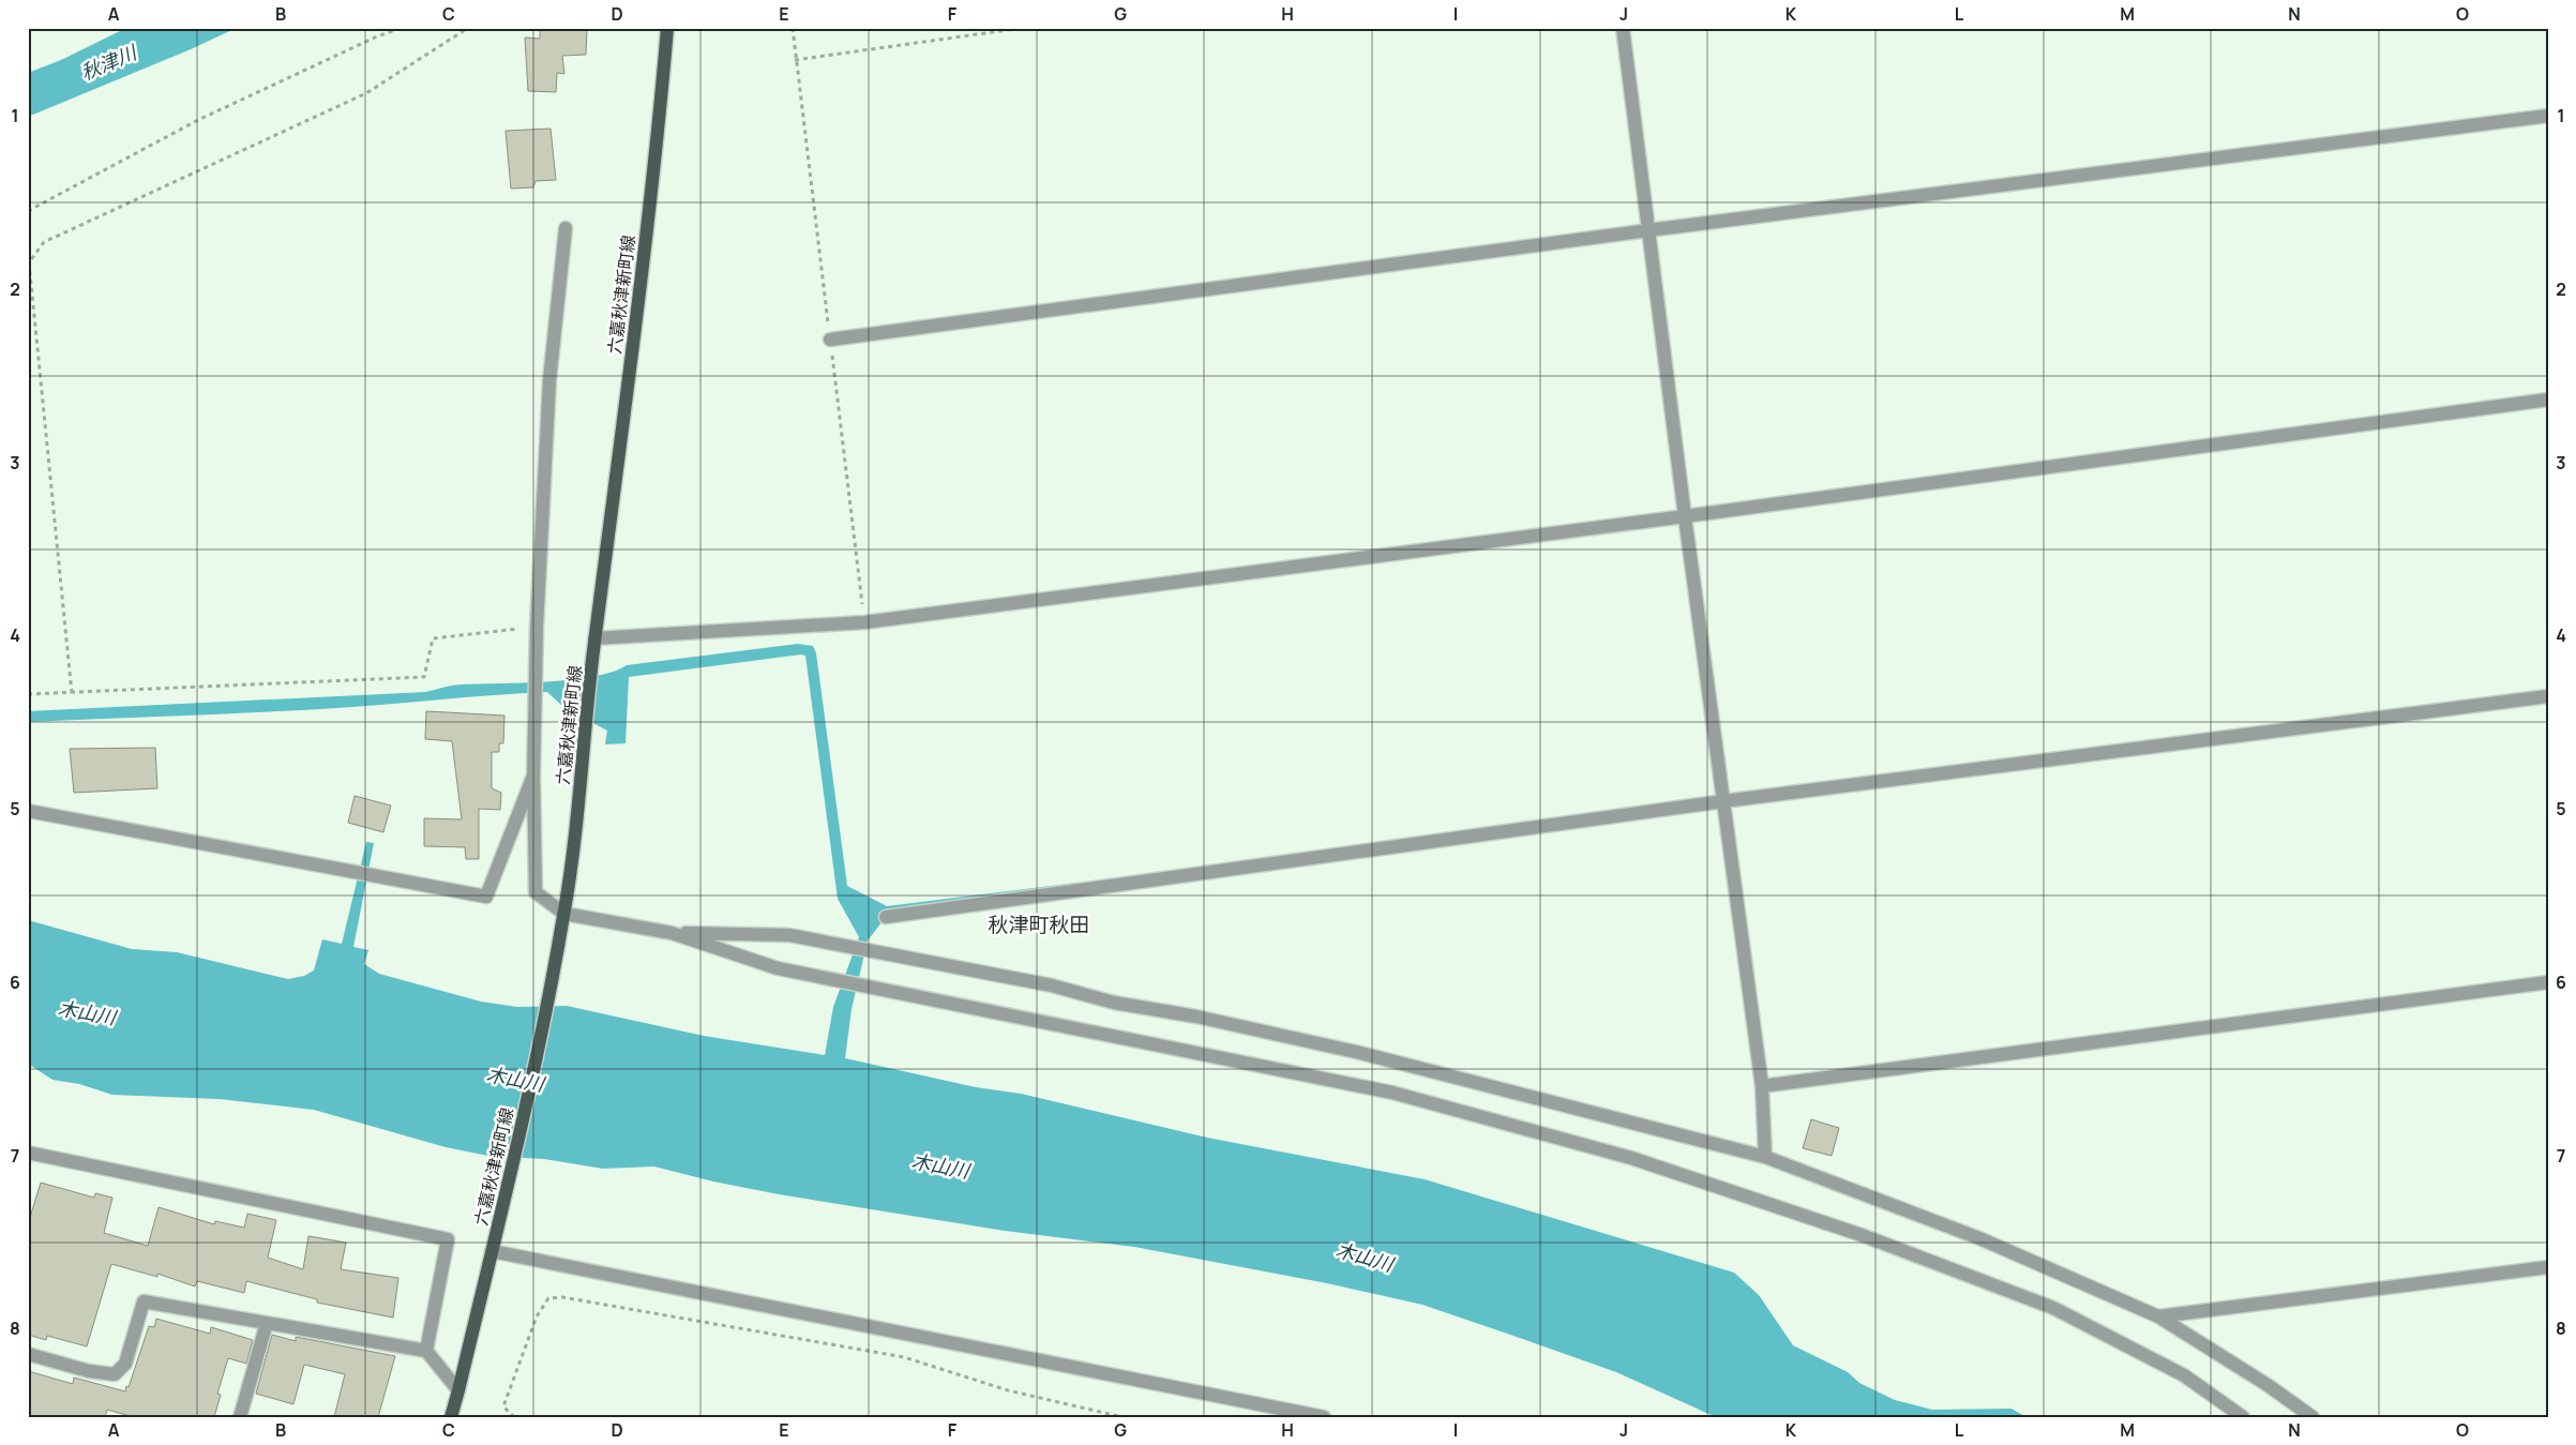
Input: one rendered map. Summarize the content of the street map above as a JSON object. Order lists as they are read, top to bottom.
{
  "streets": {
    "main road": ["六嘉秋津新町線"]
  },
  "districts": ["秋津町秋田"],
  "water": ["秋津川", "木山川"],
  "grid": {
    "columns": [
      "A",
      "B",
      "C",
      "D",
      "E",
      "F",
      "G",
      "H",
      "I",
      "J",
      "K",
      "L",
      "M",
      "N",
      "O"
    ],
    "rows": [
      "1",
      "2",
      "3",
      "4",
      "5",
      "6",
      "7",
      "8"
    ]
  }
}
